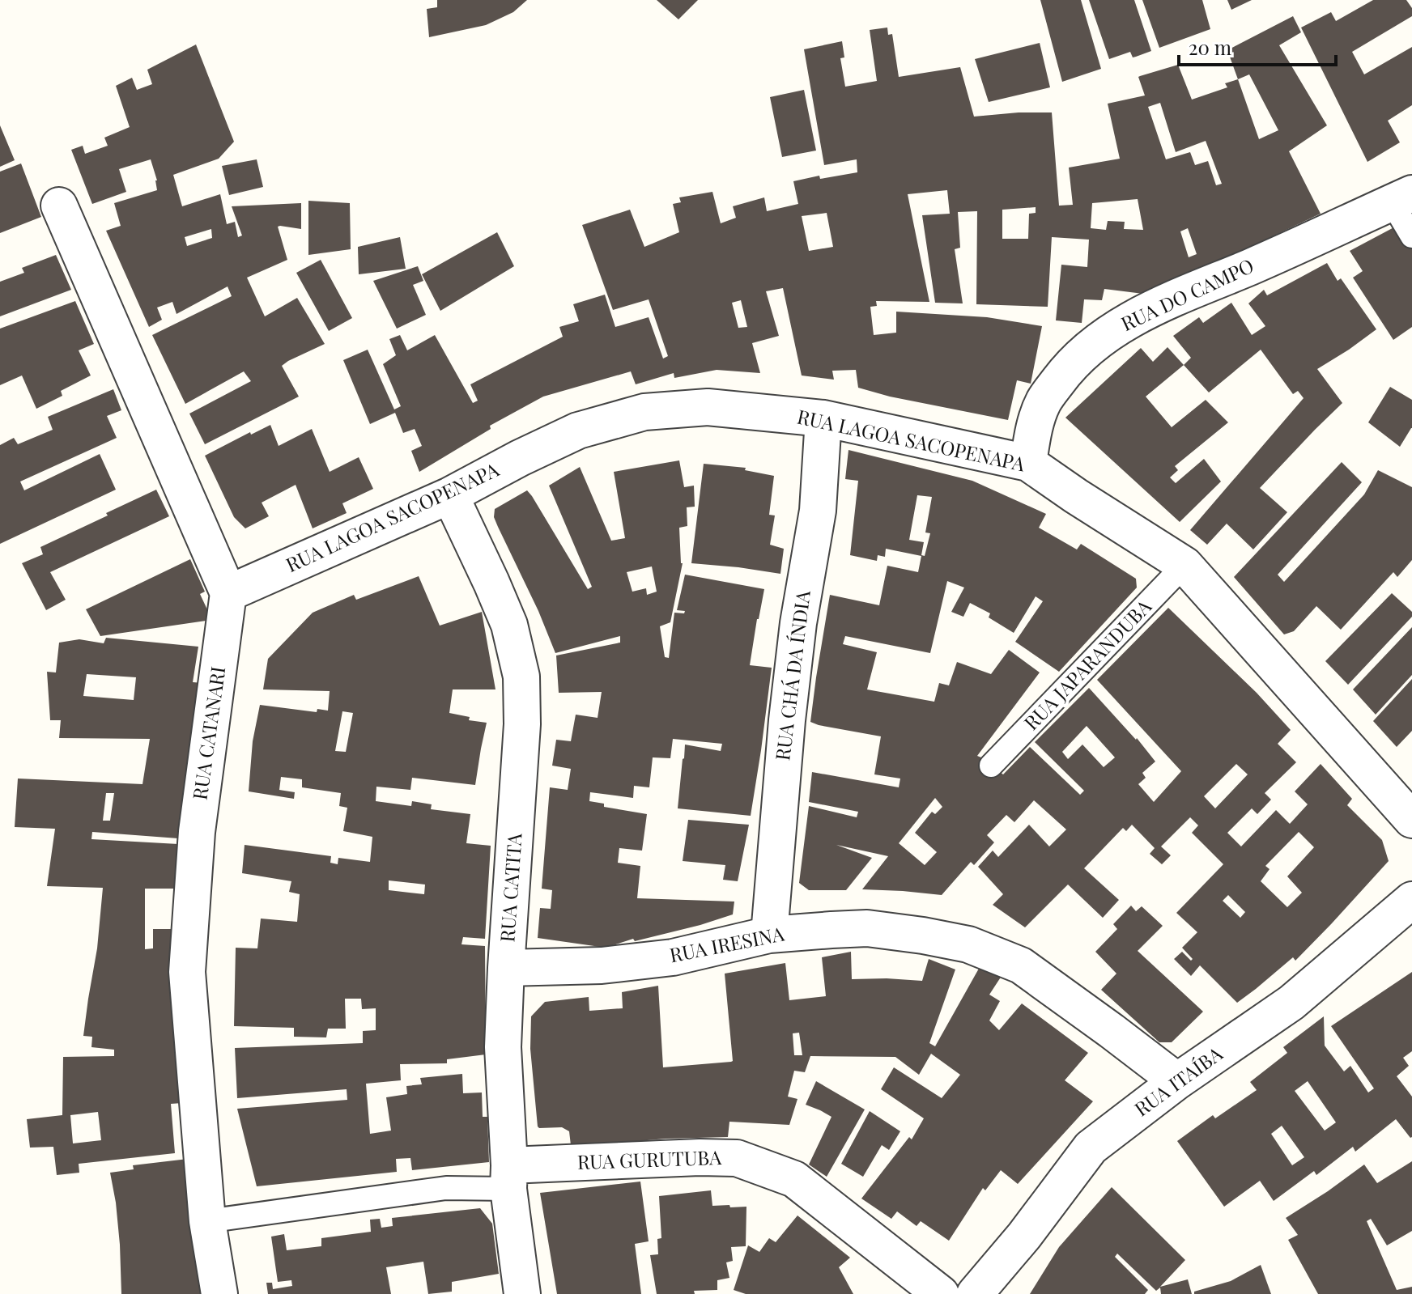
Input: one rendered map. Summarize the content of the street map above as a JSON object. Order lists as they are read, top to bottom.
{
  "streets": {
    "street": [
      "RUA DO CAMPO",
      "RUA LAGOA SACOPENAPA",
      "RUA CHÁ DA ÍNDIA",
      "RUA CATANARI",
      "RUA CATITA",
      "RUA IRESINA",
      "RUA ITAÍBA",
      "RUA GURUTUBA"
    ],
    "lane": ["RUA JAPARANDUBA"]
  },
  "crossings": [
    ["RUA DO CAMPO", "RUA LAGOA SACOPENAPA"],
    ["RUA LAGOA SACOPENAPA", "RUA JAPARANDUBA"],
    ["RUA LAGOA SACOPENAPA", "RUA CHÁ DA ÍNDIA"],
    ["RUA LAGOA SACOPENAPA", "RUA CATANARI"],
    ["RUA LAGOA SACOPENAPA", "RUA CATITA"],
    ["RUA CHÁ DA ÍNDIA", "RUA IRESINA"],
    ["RUA CATANARI", "RUA GURUTUBA"],
    ["RUA CATITA", "RUA IRESINA"],
    ["RUA CATITA", "RUA GURUTUBA"],
    ["RUA IRESINA", "RUA ITAÍBA"]
  ],
  "scale_bar": "20 m"
}
